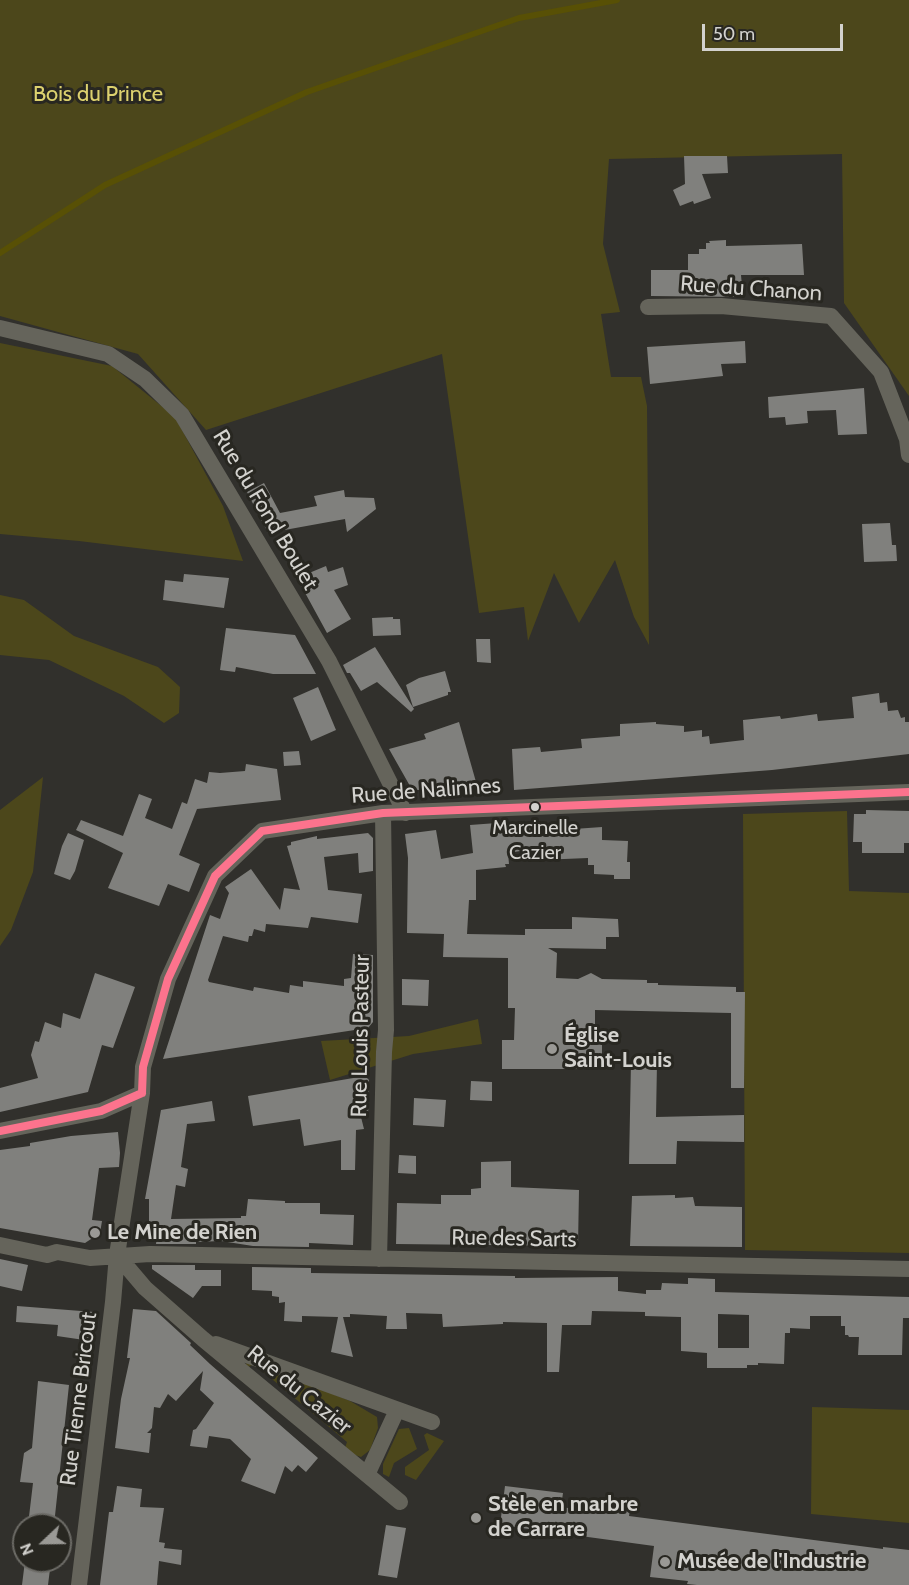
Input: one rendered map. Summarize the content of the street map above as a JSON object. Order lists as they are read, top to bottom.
{
  "streets": {
    "street": [
      "Rue du Chanon",
      "Rue du Fond Boulet",
      "Rue de Nalinnes",
      "Rue Louis Pasteur",
      "Rue des Sarts",
      "Rue du Cazier",
      "Rue Tienne Bricout"
    ]
  },
  "crossings": [
    ["Rue du Fond Boulet", "Rue de Nalinnes"],
    ["Rue de Nalinnes", "Rue Louis Pasteur"],
    ["Rue de Nalinnes", "Rue des Sarts"],
    ["Rue de Nalinnes", "Rue du Cazier"],
    ["Rue de Nalinnes", "Rue Tienne Bricout"],
    ["Rue Louis Pasteur", "Rue des Sarts"],
    ["Rue des Sarts", "Rue du Cazier"],
    ["Rue des Sarts", "Rue Tienne Bricout"],
    ["Rue du Cazier", "Rue Tienne Bricout"]
  ],
  "parks": ["Bois du Prince"],
  "places": [
    "Marcinelle Cazier",
    "Église Saint-Louis",
    "Le Mine de Rien",
    "Stèle en marbre de Carrare",
    "Musée de l'Industrie"
  ],
  "scale_bar": "50 m",
  "north": "left"
}
